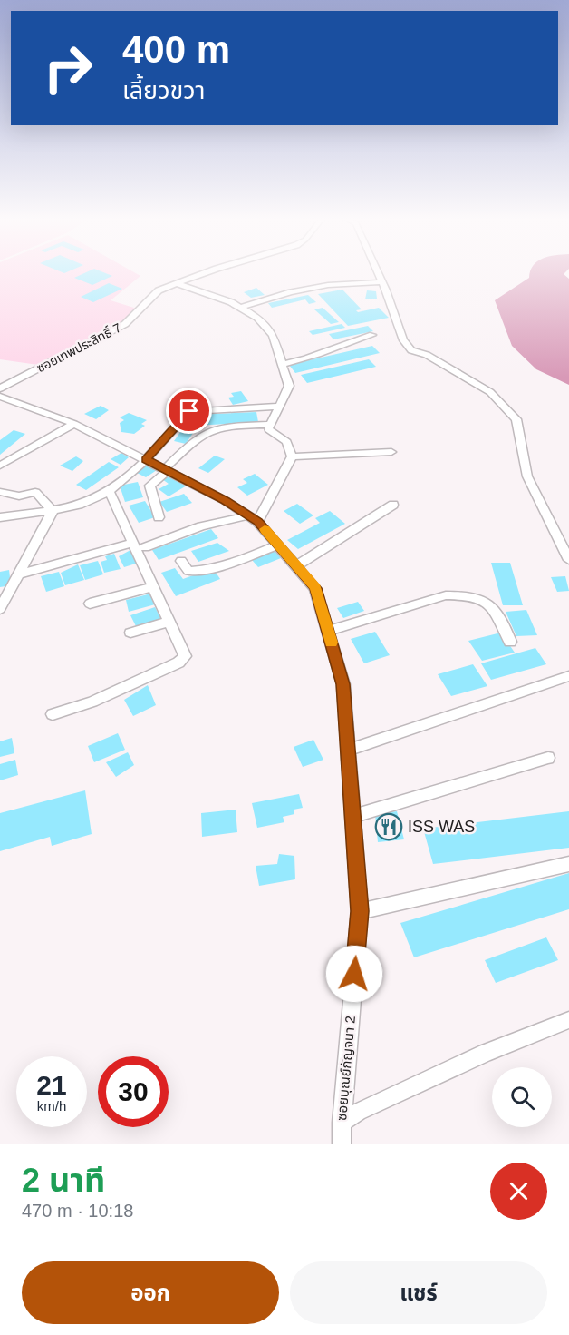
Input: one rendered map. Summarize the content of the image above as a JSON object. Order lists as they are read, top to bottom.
{
  "streets": {
    "street": ["ซอยเทพประสิทธิ์ 7", "ซอยบุณย์กัญจนา 2"]
  },
  "places": {
    "restaurant": ["ISS WAS"]
  },
  "page": {
    "turn": ["400 m", "เลี้ยวขวา"],
    "speed": "21 km/h",
    "limit": "30",
    "heading": ["2 นาที", "470 m · 10:18"],
    "buttons": ["ออก", "แชร์"]
  }
}
